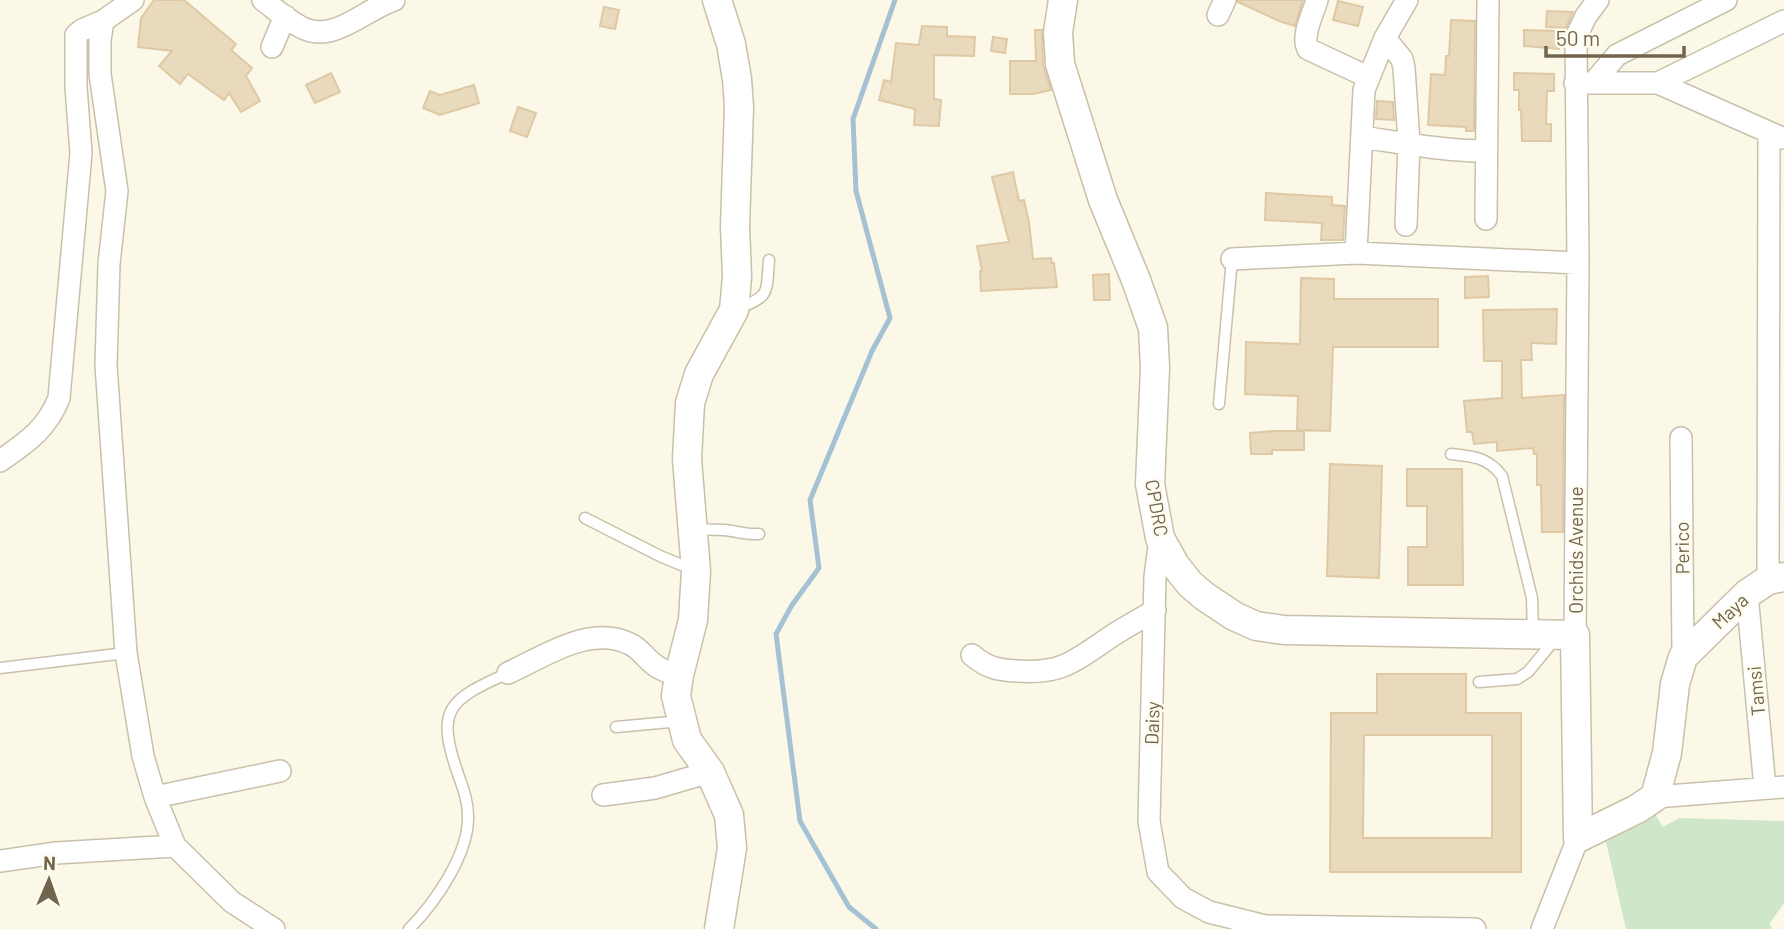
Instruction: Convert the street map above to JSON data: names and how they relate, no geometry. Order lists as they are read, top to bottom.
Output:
{
  "streets": {
    "street": [
      "CPDRC",
      "Perico",
      "Orchids Avenue",
      "Maya",
      "Tamsi",
      "Daisy"
    ]
  },
  "crossings": [
    ["CPDRC", "Orchids Avenue"],
    ["CPDRC", "Daisy"],
    ["Perico", "Maya"],
    ["Maya", "Tamsi"]
  ],
  "scale_bar": "50 m",
  "north": "top"
}
